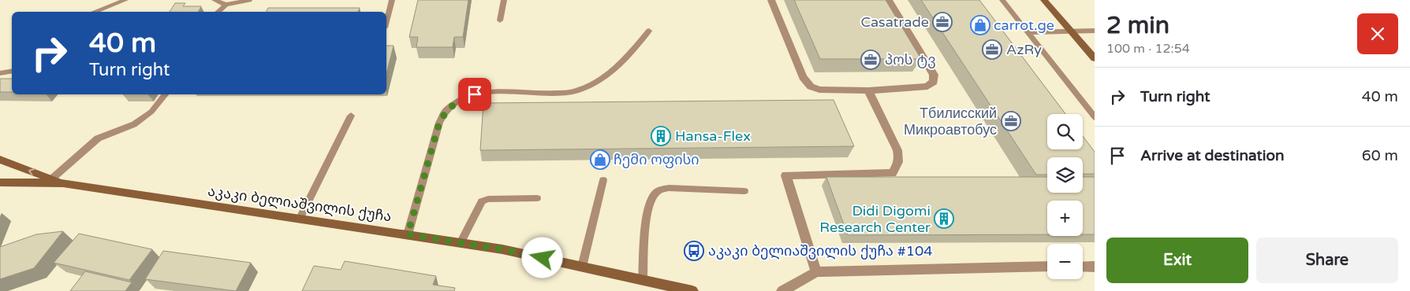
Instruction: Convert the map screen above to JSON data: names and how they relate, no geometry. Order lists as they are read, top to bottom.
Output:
{
  "streets": {
    "main road": ["აკაკი ბელიაშვილის ქუჩა"]
  },
  "places": {
    "office": [
      "Casatrade",
      "AzRy",
      "პოს ტვ",
      "Тбилисский Микроавтобус"
    ],
    "shop": ["carrot.ge", "ჩემი ოფისი"],
    "building": ["Hansa-Flex", "Didi Digomi Research Center"],
    "bus stop": ["აკაკი ბელიაშვილის ქუჩა #104"]
  },
  "page": {
    "heading": ["2 min", "100 m · 12:54"],
    "turn": ["40 m", "Turn right"],
    "list": [
      {
        "name": "Turn right",
        "value": "40 m"
      },
      {
        "name": "Arrive at destination",
        "value": "60 m"
      }
    ],
    "map_buttons": ["+", "−"],
    "buttons": ["Exit", "Share"]
  }
}
